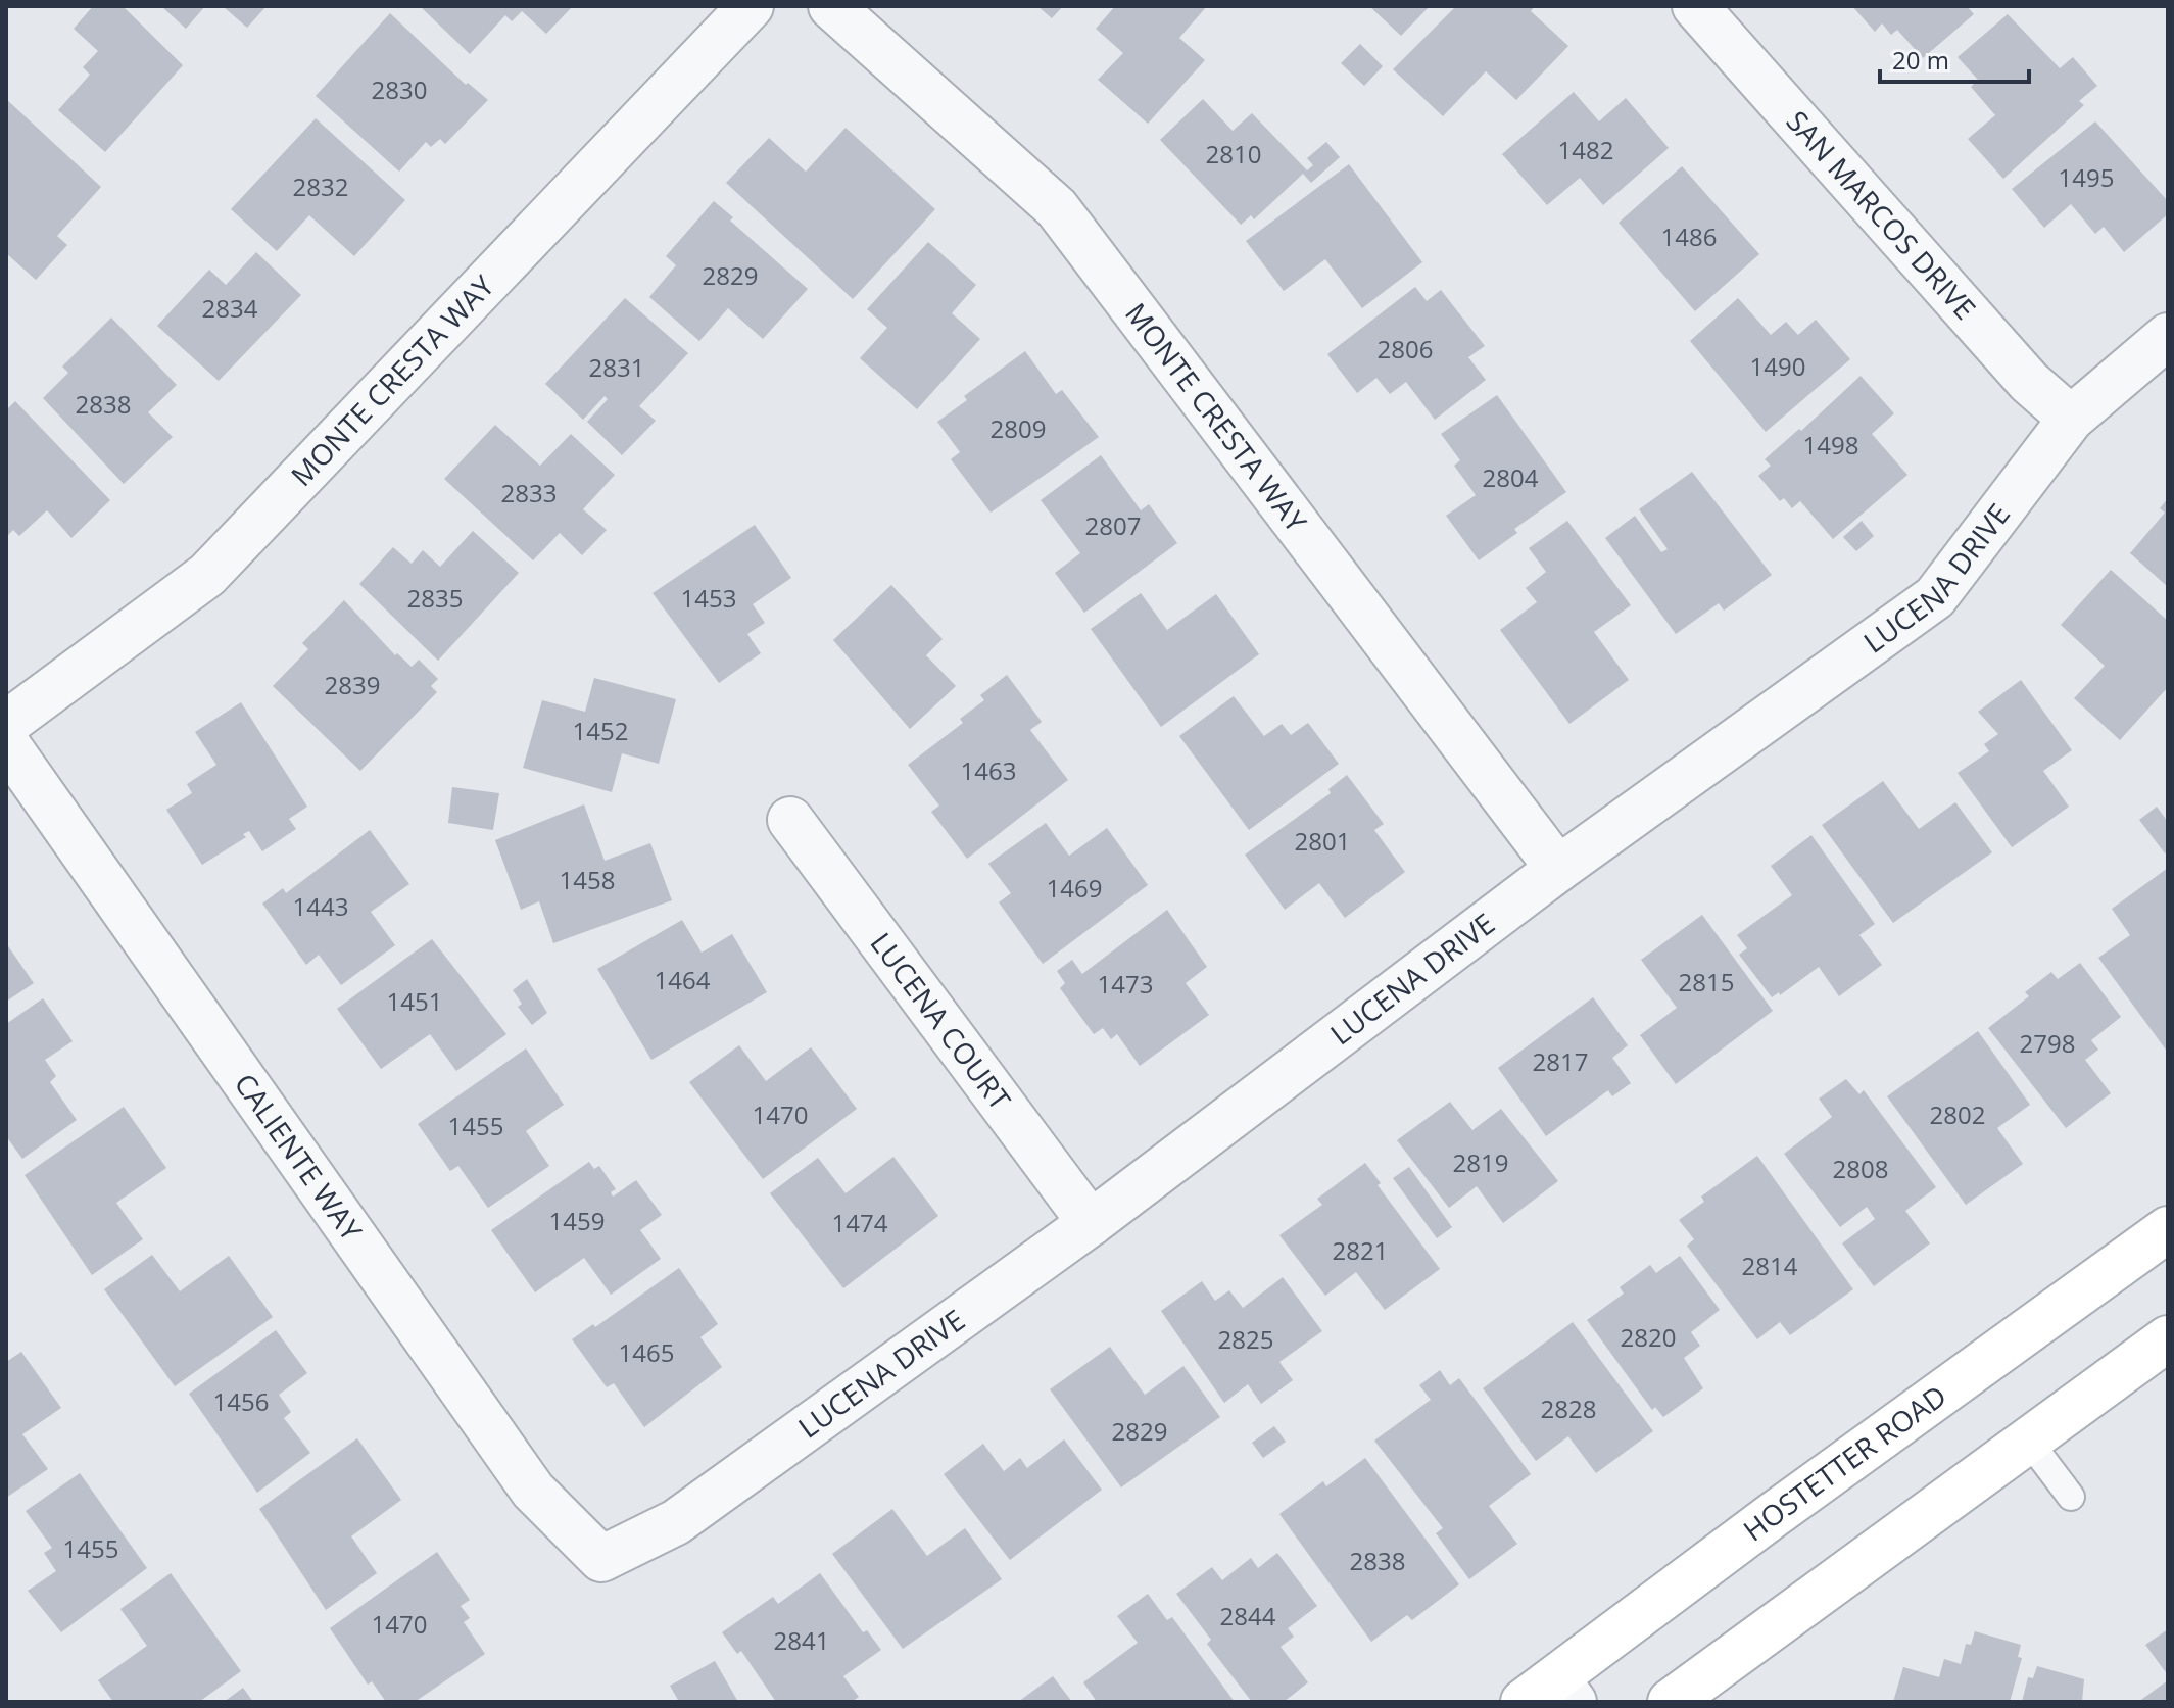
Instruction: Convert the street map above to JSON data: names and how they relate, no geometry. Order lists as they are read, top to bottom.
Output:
{
  "streets": {
    "main road": ["HOSTETTER ROAD"],
    "street": [
      "SAN MARCOS DRIVE",
      "MONTE CRESTA WAY",
      "LUCENA DRIVE",
      "LUCENA COURT",
      "CALIENTE WAY"
    ]
  },
  "crossings": [
    ["SAN MARCOS DRIVE", "LUCENA DRIVE"],
    ["MONTE CRESTA WAY", "LUCENA DRIVE"],
    ["LUCENA DRIVE", "LUCENA COURT"],
    ["LUCENA DRIVE", "CALIENTE WAY"]
  ],
  "house_numbers": [
    "2830",
    "1482",
    "2810",
    "1495",
    "2832",
    "1486",
    "2829",
    "2834",
    "2806",
    "1490",
    "2831",
    "2838",
    "2809",
    "1498",
    "2804",
    "2833",
    "2807",
    "2835",
    "1453",
    "2839",
    "1452",
    "1463",
    "2801",
    "1458",
    "1469",
    "1443",
    "1464",
    "2815",
    "1473",
    "1451",
    "2798",
    "2817",
    "1470",
    "2802",
    "1455",
    "2819",
    "2808",
    "1459",
    "1474",
    "2821",
    "2814",
    "2820",
    "2825",
    "1465",
    "1456",
    "2828",
    "2829",
    "1455",
    "2838",
    "2844",
    "1470",
    "2841"
  ],
  "scale_bar": "20 m"
}
